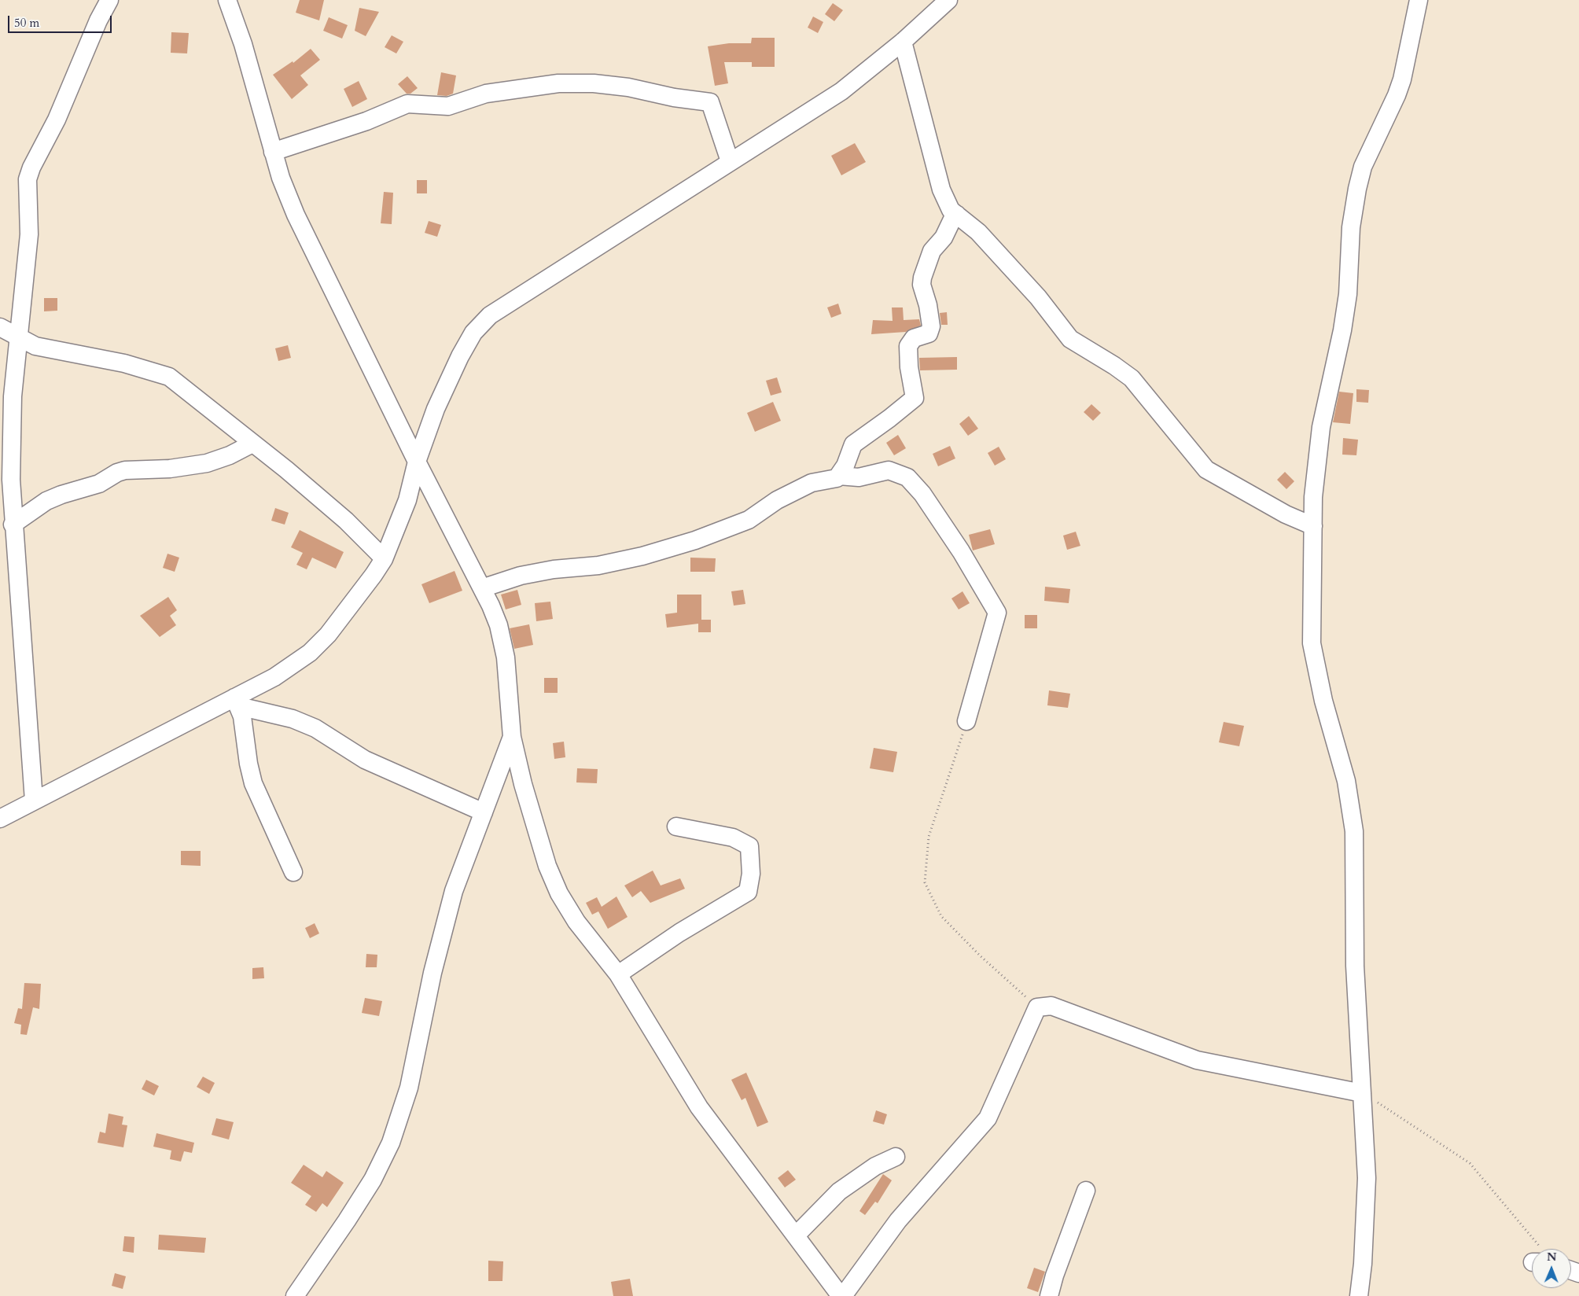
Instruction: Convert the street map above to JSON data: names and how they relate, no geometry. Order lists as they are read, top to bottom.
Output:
{
  "scale_bar": "50 m",
  "north": "top"
}
